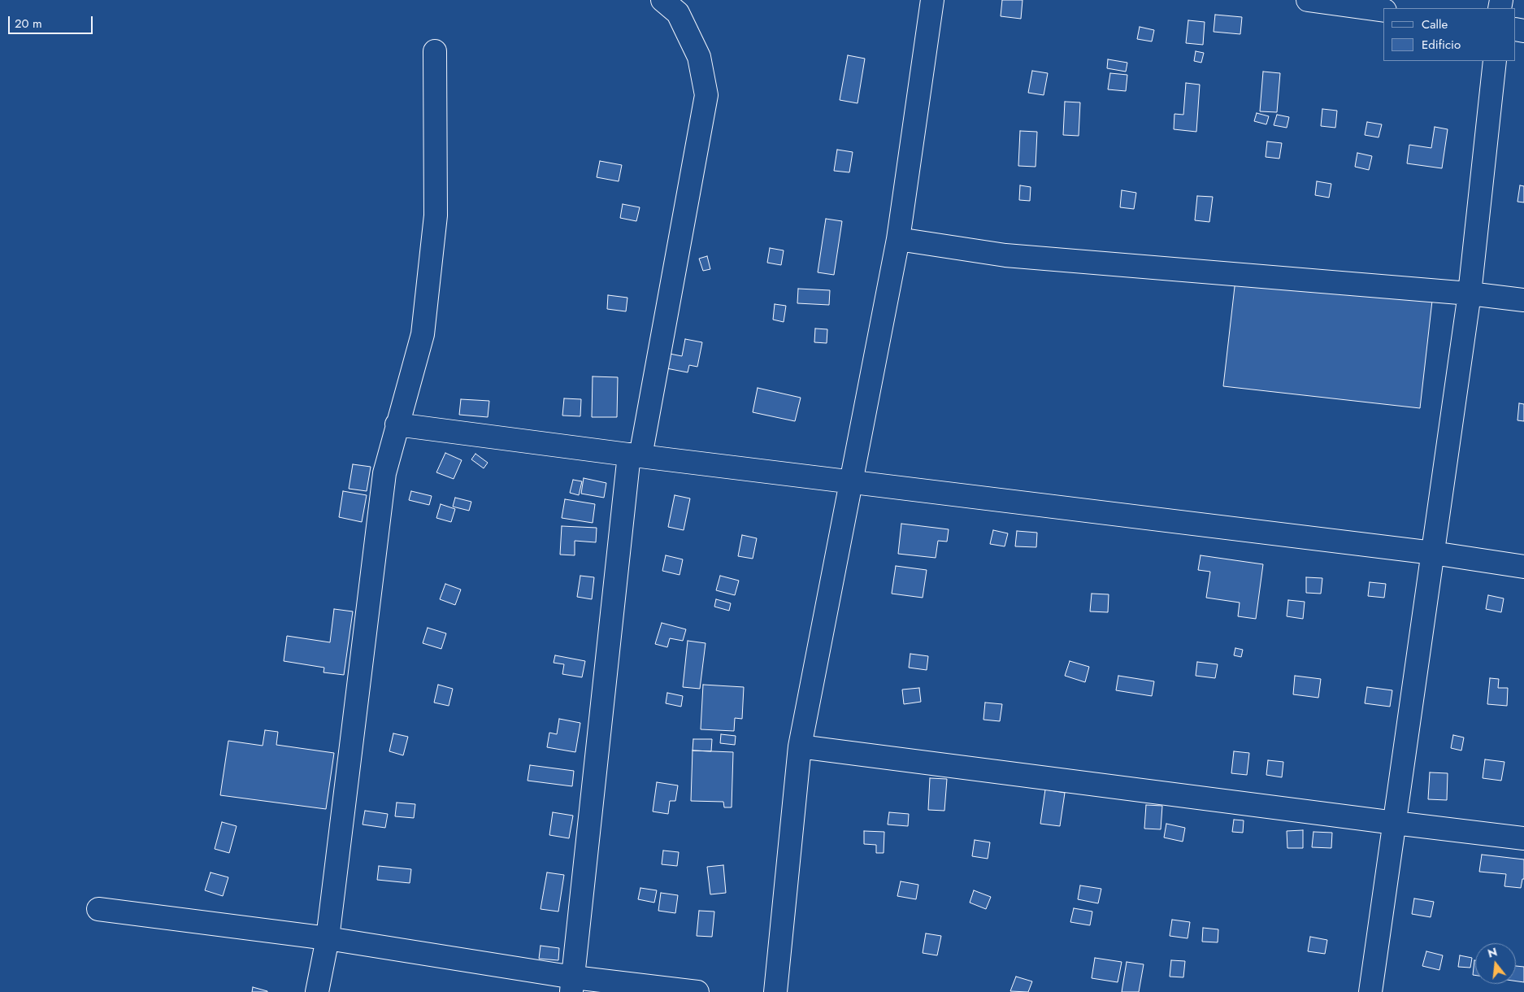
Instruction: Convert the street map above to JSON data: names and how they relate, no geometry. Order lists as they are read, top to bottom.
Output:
{
  "legend": ["Calle", "Edificio"],
  "scale_bar": "20 m",
  "north": "top"
}
